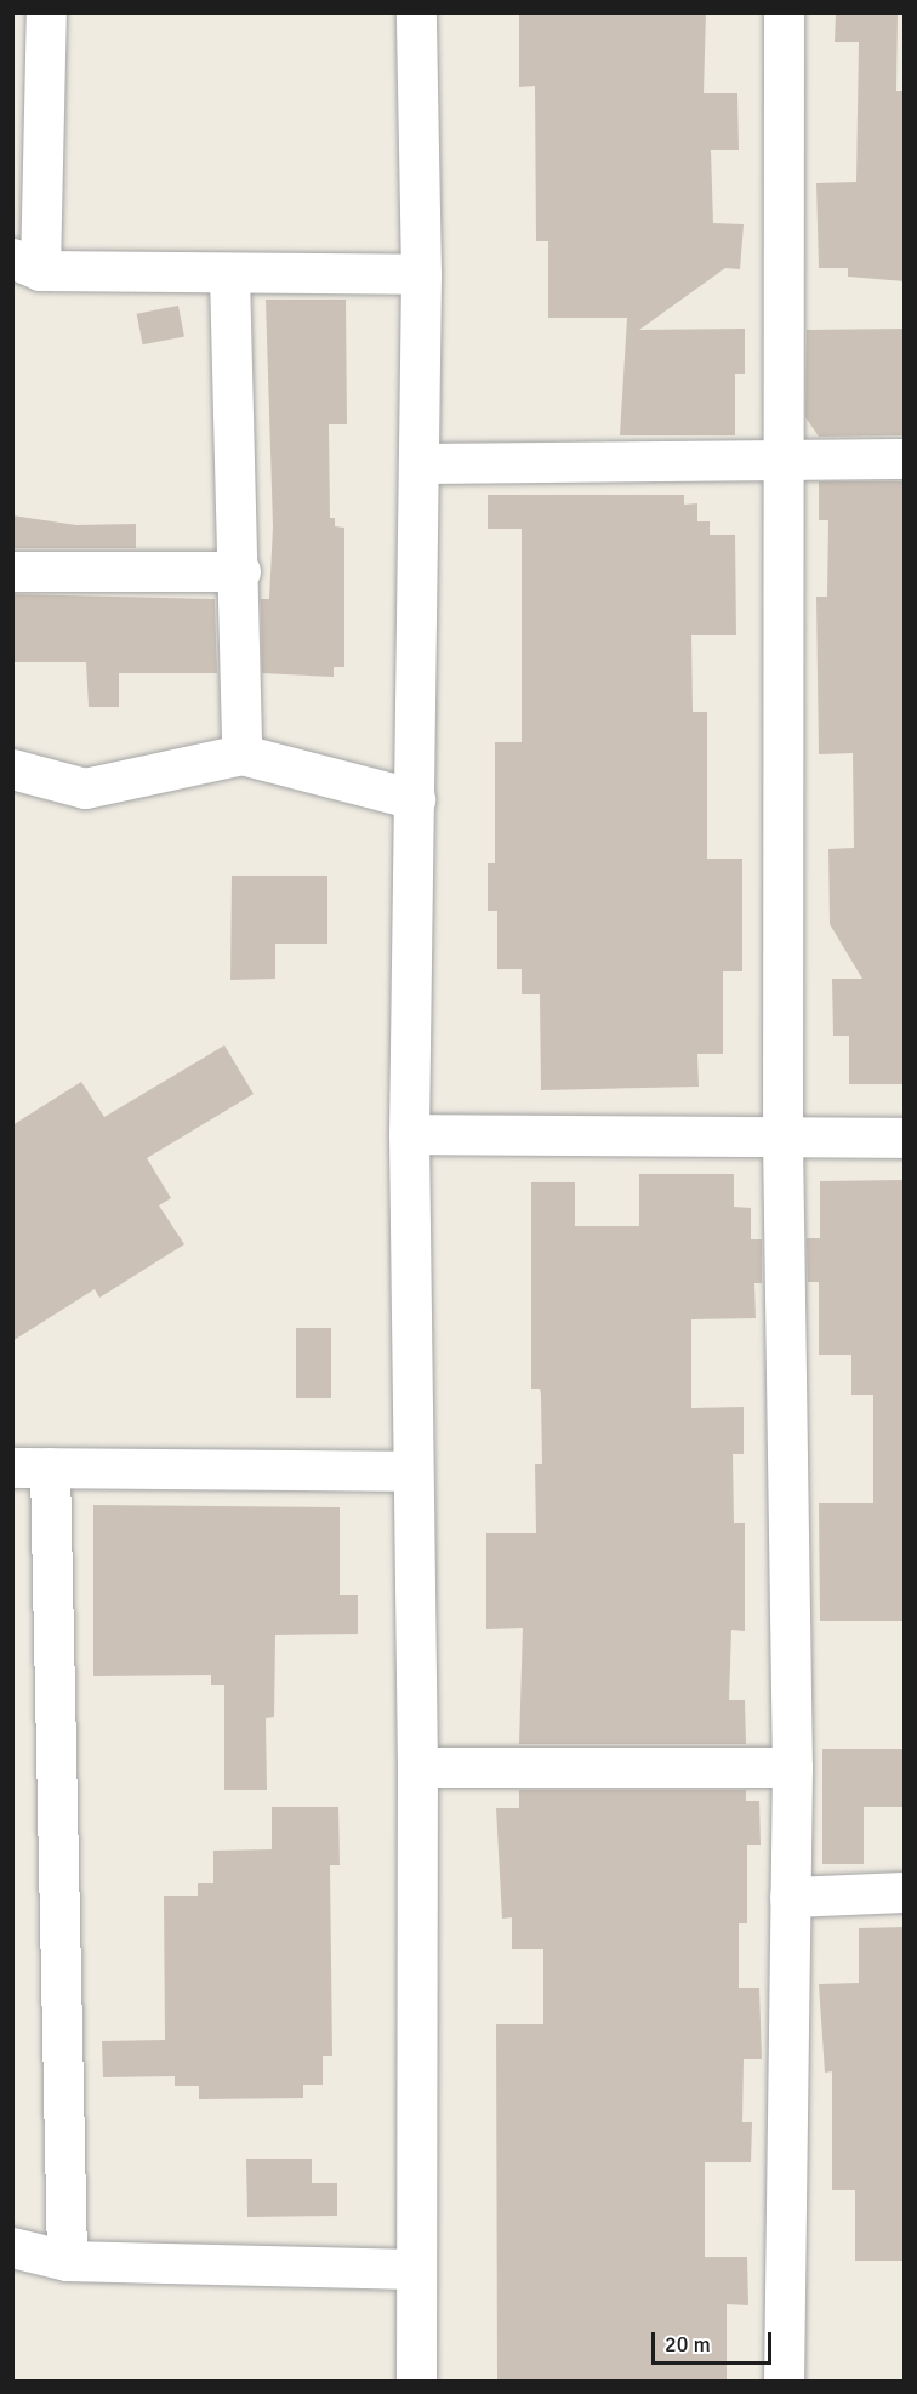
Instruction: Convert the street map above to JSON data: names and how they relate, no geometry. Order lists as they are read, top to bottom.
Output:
{
  "scale_bar": "20 m"
}
